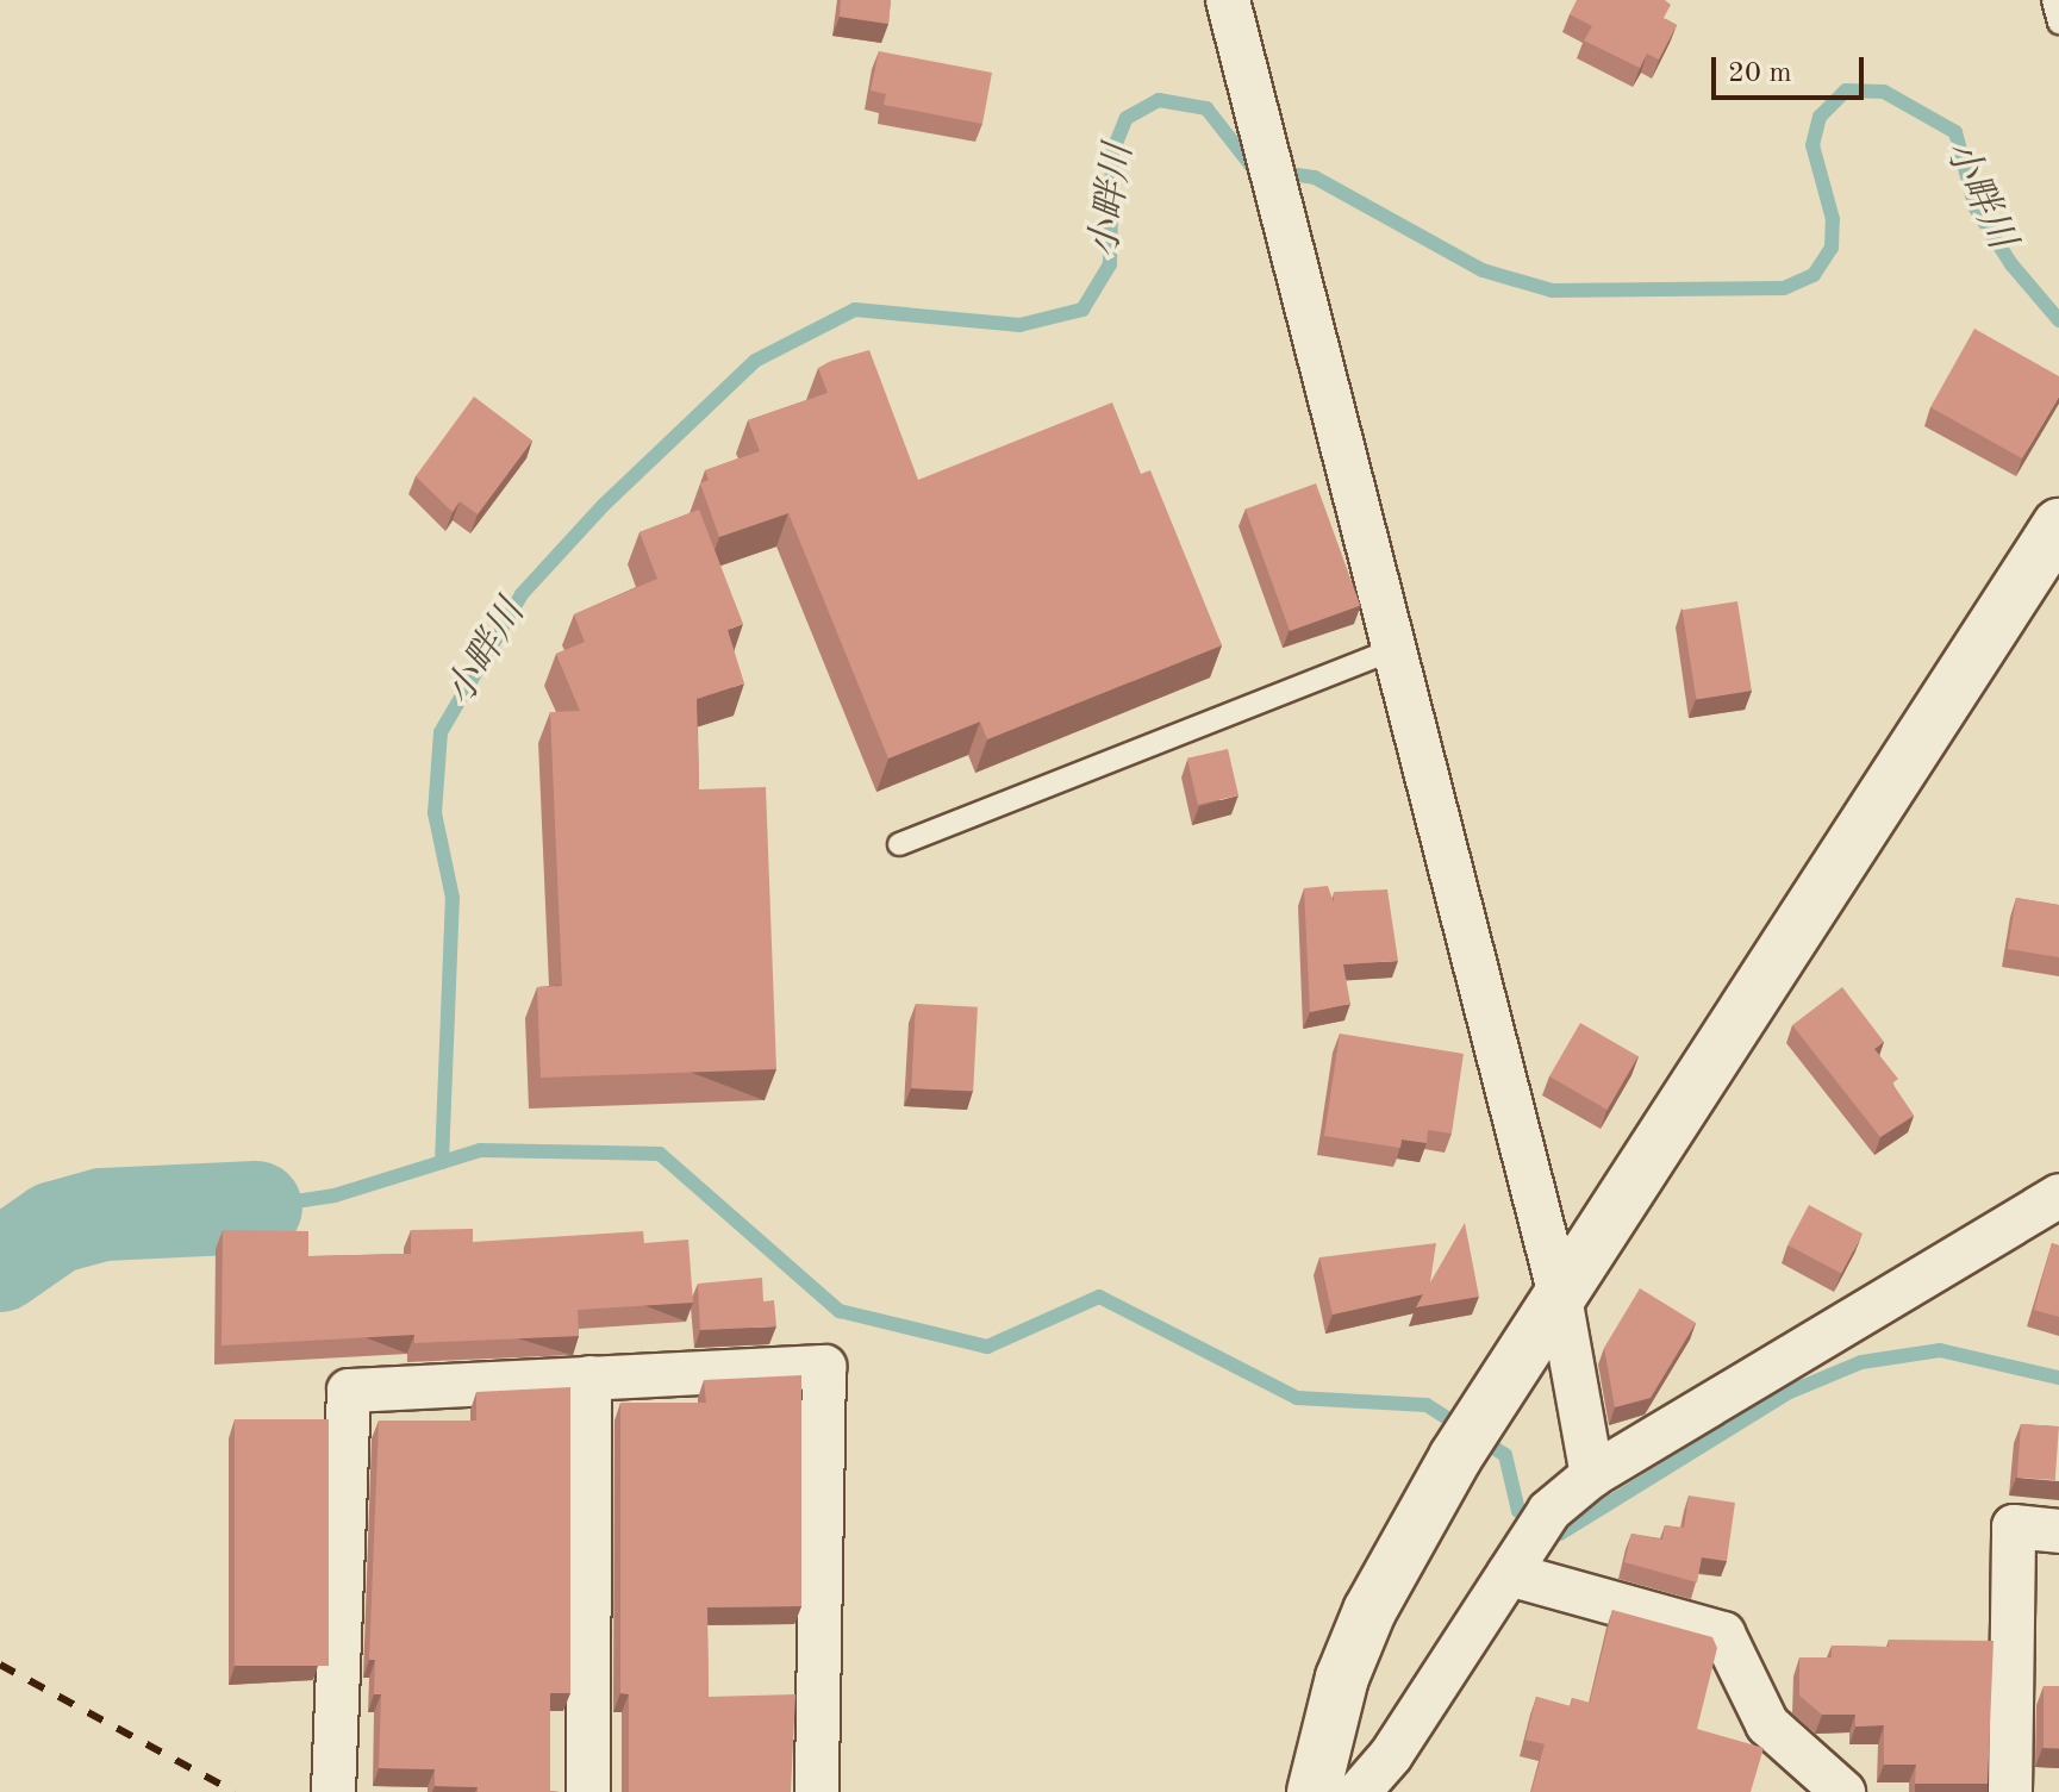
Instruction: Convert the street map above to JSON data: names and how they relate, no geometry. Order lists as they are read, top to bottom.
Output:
{
  "water": ["小畔川"],
  "scale_bar": "20 m"
}
